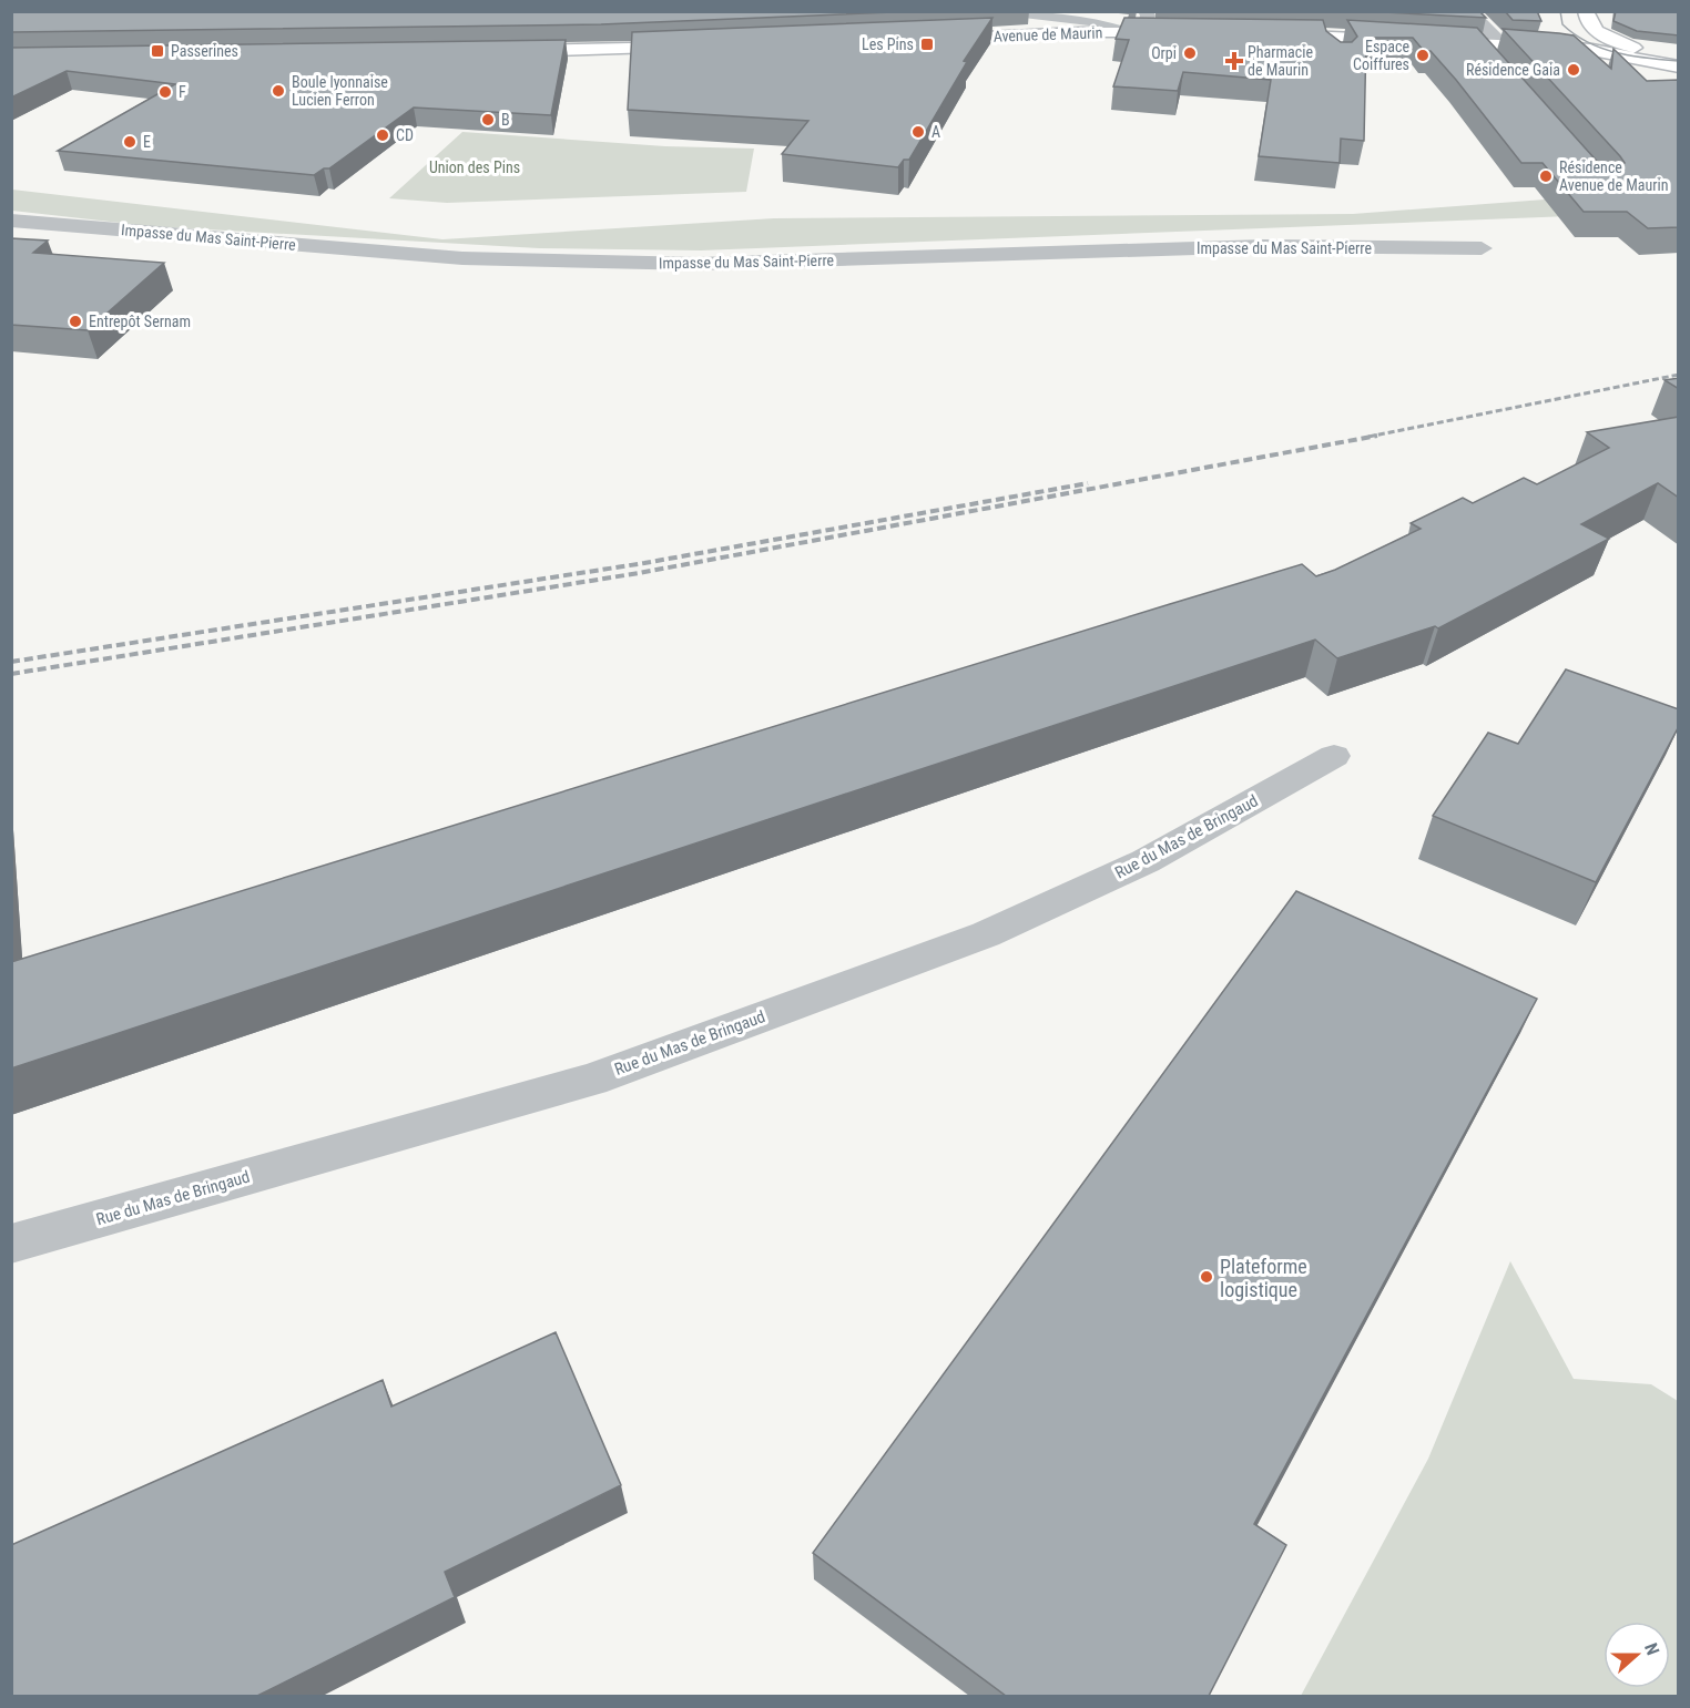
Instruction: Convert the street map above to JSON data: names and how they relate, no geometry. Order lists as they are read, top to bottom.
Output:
{
  "streets": {
    "street": ["Avenue de Maurin", "Impasse du Mas Saint-Pierre", "Rue du Mas de Bringaud"]
  },
  "parks": ["Union des Pins"],
  "places": {
    "transit": ["Les Pins", "Passerines"],
    "other": [
      "Orpi",
      "Espace Coiffures",
      "Résidence Gaia",
      "Boule lyonnaise Lucien Ferron",
      "F",
      "B",
      "A",
      "CD",
      "E",
      "Résidence Avenue de Maurin",
      "Entrepôt Sernam",
      "Plateforme logistique"
    ],
    "health": ["Pharmacie de Maurin"]
  },
  "north": "right"
}
